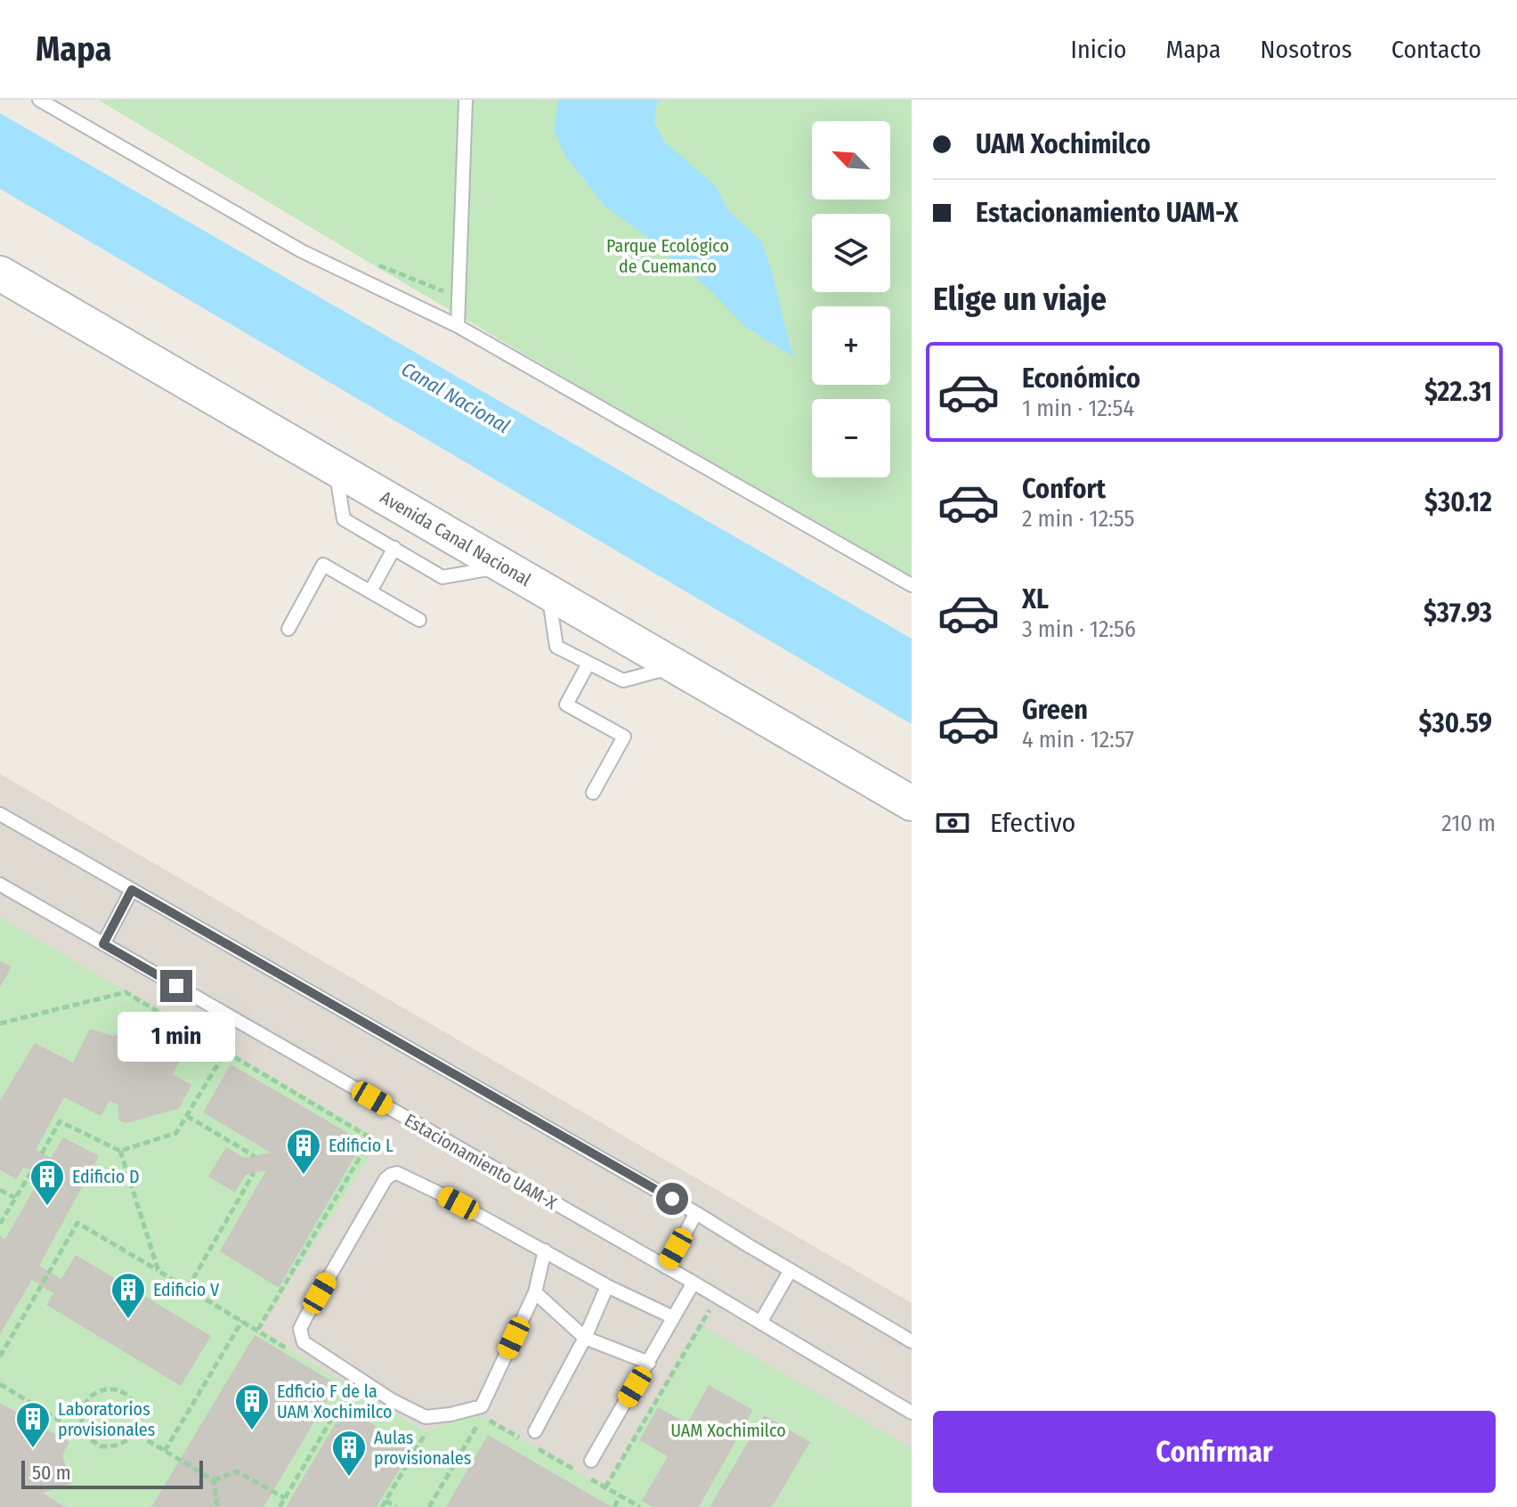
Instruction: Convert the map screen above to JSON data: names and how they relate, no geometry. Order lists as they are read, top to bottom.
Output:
{
  "streets": {
    "main road": ["Avenida Canal Nacional"],
    "lane": ["Estacionamiento UAM-X"]
  },
  "water": ["Canal Nacional"],
  "parks": ["Parque Ecológico de Cuemanco", "UAM Xochimilco"],
  "places": {
    "building": [
      "Edificio L",
      "Edificio D",
      "Edificio V",
      "Edficio F de la UAM Xochimilco",
      "Laboratorios provisionales",
      "Aulas provisionales"
    ]
  },
  "scale_bar": "50 m",
  "north": "top left",
  "page": {
    "header": "Mapa",
    "nav": [
      "Inicio",
      "Mapa",
      "Nosotros",
      "Contacto"
    ],
    "banner": ["UAM Xochimilco", "Estacionamiento UAM-X"],
    "map_buttons": ["+", "−"],
    "heading": "Elige un viaje",
    "list": [
      {
        "name": "Económico",
        "note": "1 min · 12:54",
        "value": "$22.31"
      },
      {
        "name": "Confort",
        "note": "2 min · 12:55",
        "value": "$30.12"
      },
      {
        "name": "XL",
        "note": "3 min · 12:56",
        "value": "$37.93"
      },
      {
        "name": "Green",
        "note": "4 min · 12:57",
        "value": "$30.59"
      }
    ],
    "pay": ["Efectivo", "210 m"],
    "bubble": "1 min",
    "buttons": "Confirmar",
    "scale": "50 m"
  }
}
